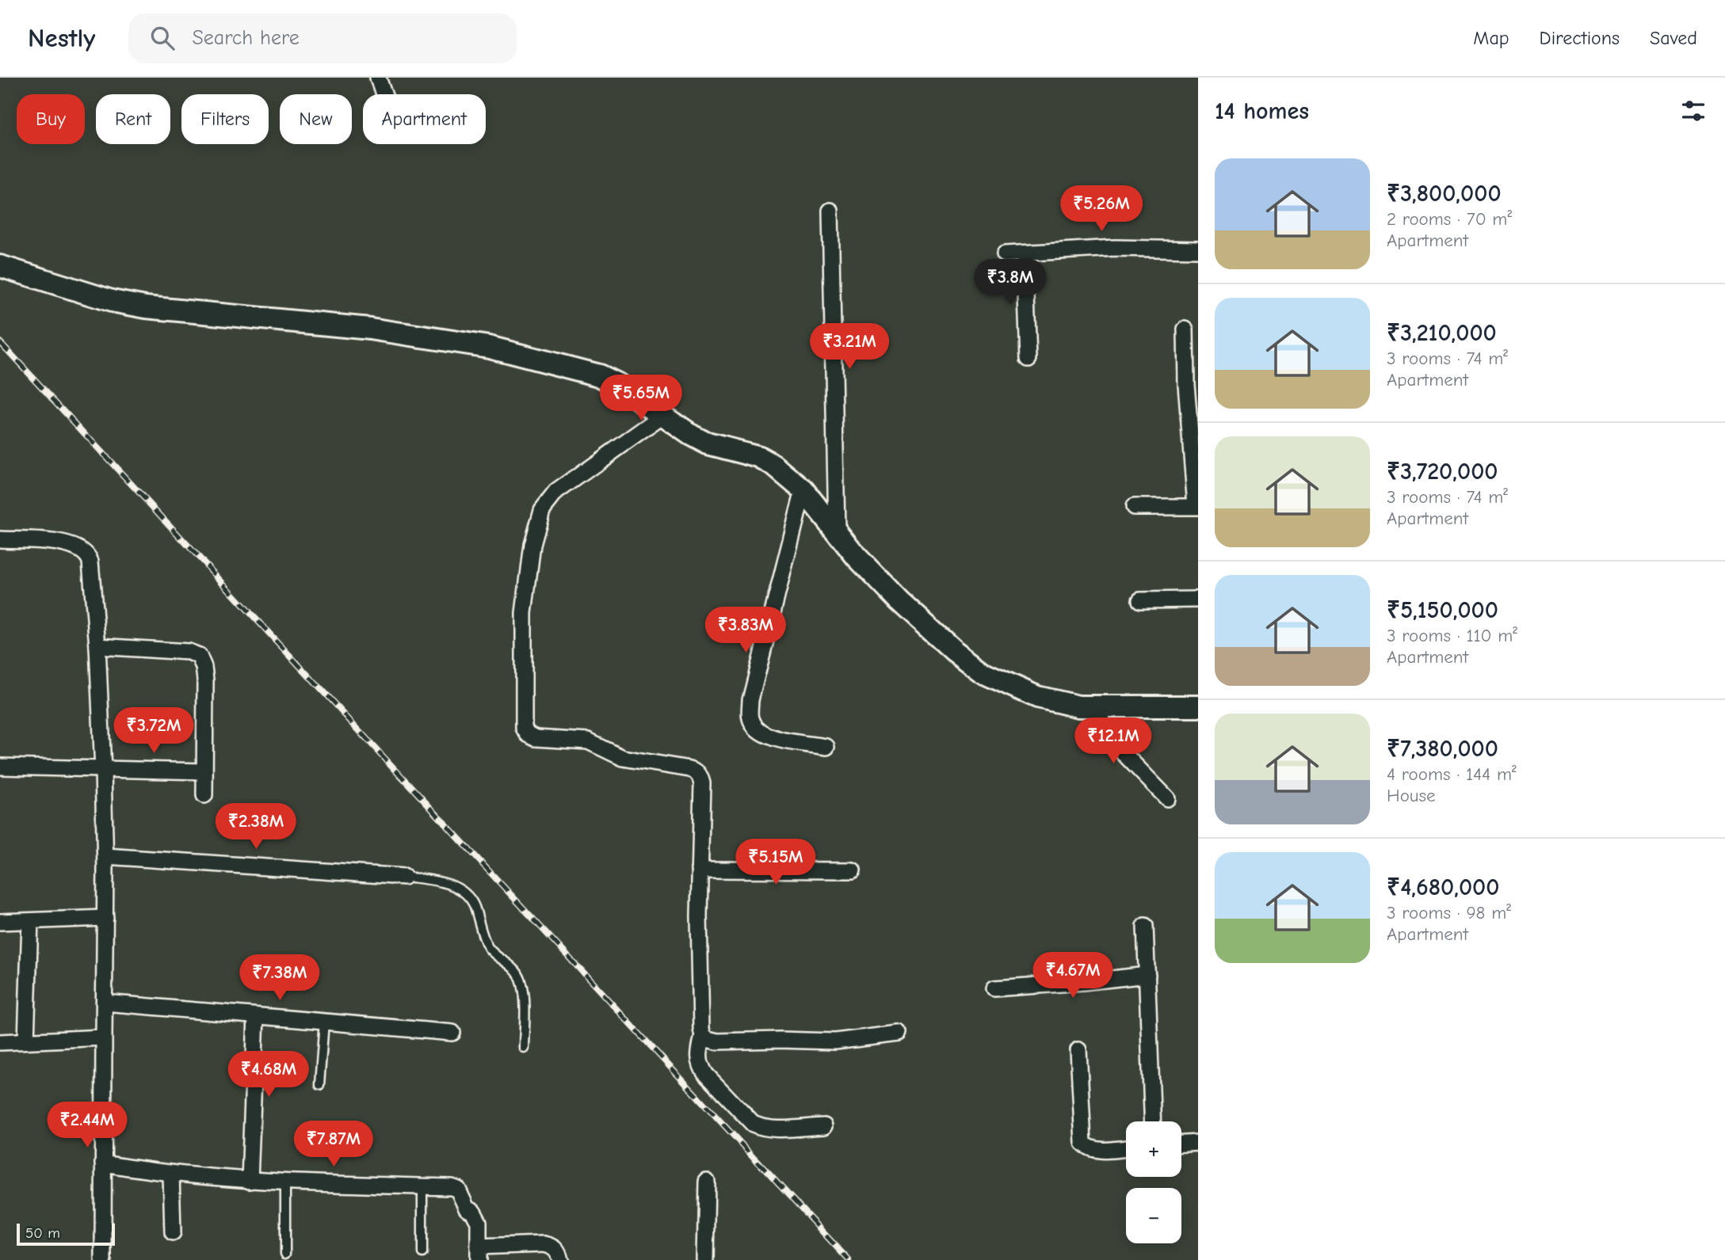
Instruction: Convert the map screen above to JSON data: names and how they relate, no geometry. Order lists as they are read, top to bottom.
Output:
{
  "scale_bar": "50 m",
  "page": {
    "header": "Nestly",
    "search": "Search here",
    "nav": ["Map", "Directions", "Saved"],
    "heading": "14 homes",
    "chip": [
      "Buy",
      "Rent",
      "Filters",
      "New",
      "Apartment"
    ],
    "list": [
      {
        "name": "₹3,800,000",
        "note": "2 rooms · 70 m² · Apartment"
      },
      {
        "name": "₹3,210,000",
        "note": "3 rooms · 74 m² · Apartment"
      },
      {
        "name": "₹3,720,000",
        "note": "3 rooms · 74 m² · Apartment"
      },
      {
        "name": "₹5,150,000",
        "note": "3 rooms · 110 m² · Apartment"
      },
      {
        "name": "₹7,380,000",
        "note": "4 rooms · 144 m² · House"
      },
      {
        "name": "₹4,680,000",
        "note": "3 rooms · 98 m² · Apartment"
      }
    ],
    "price": [
      "₹5.26M",
      "₹3.8M",
      "₹3.21M",
      "₹5.65M",
      "₹3.83M",
      "₹3.72M",
      "₹12.1M",
      "₹2.38M",
      "₹5.15M",
      "₹4.67M",
      "₹7.38M",
      "₹4.68M",
      "₹2.44M",
      "₹7.87M"
    ],
    "map_buttons": ["+", "−"],
    "scale": "50 m"
  }
}
